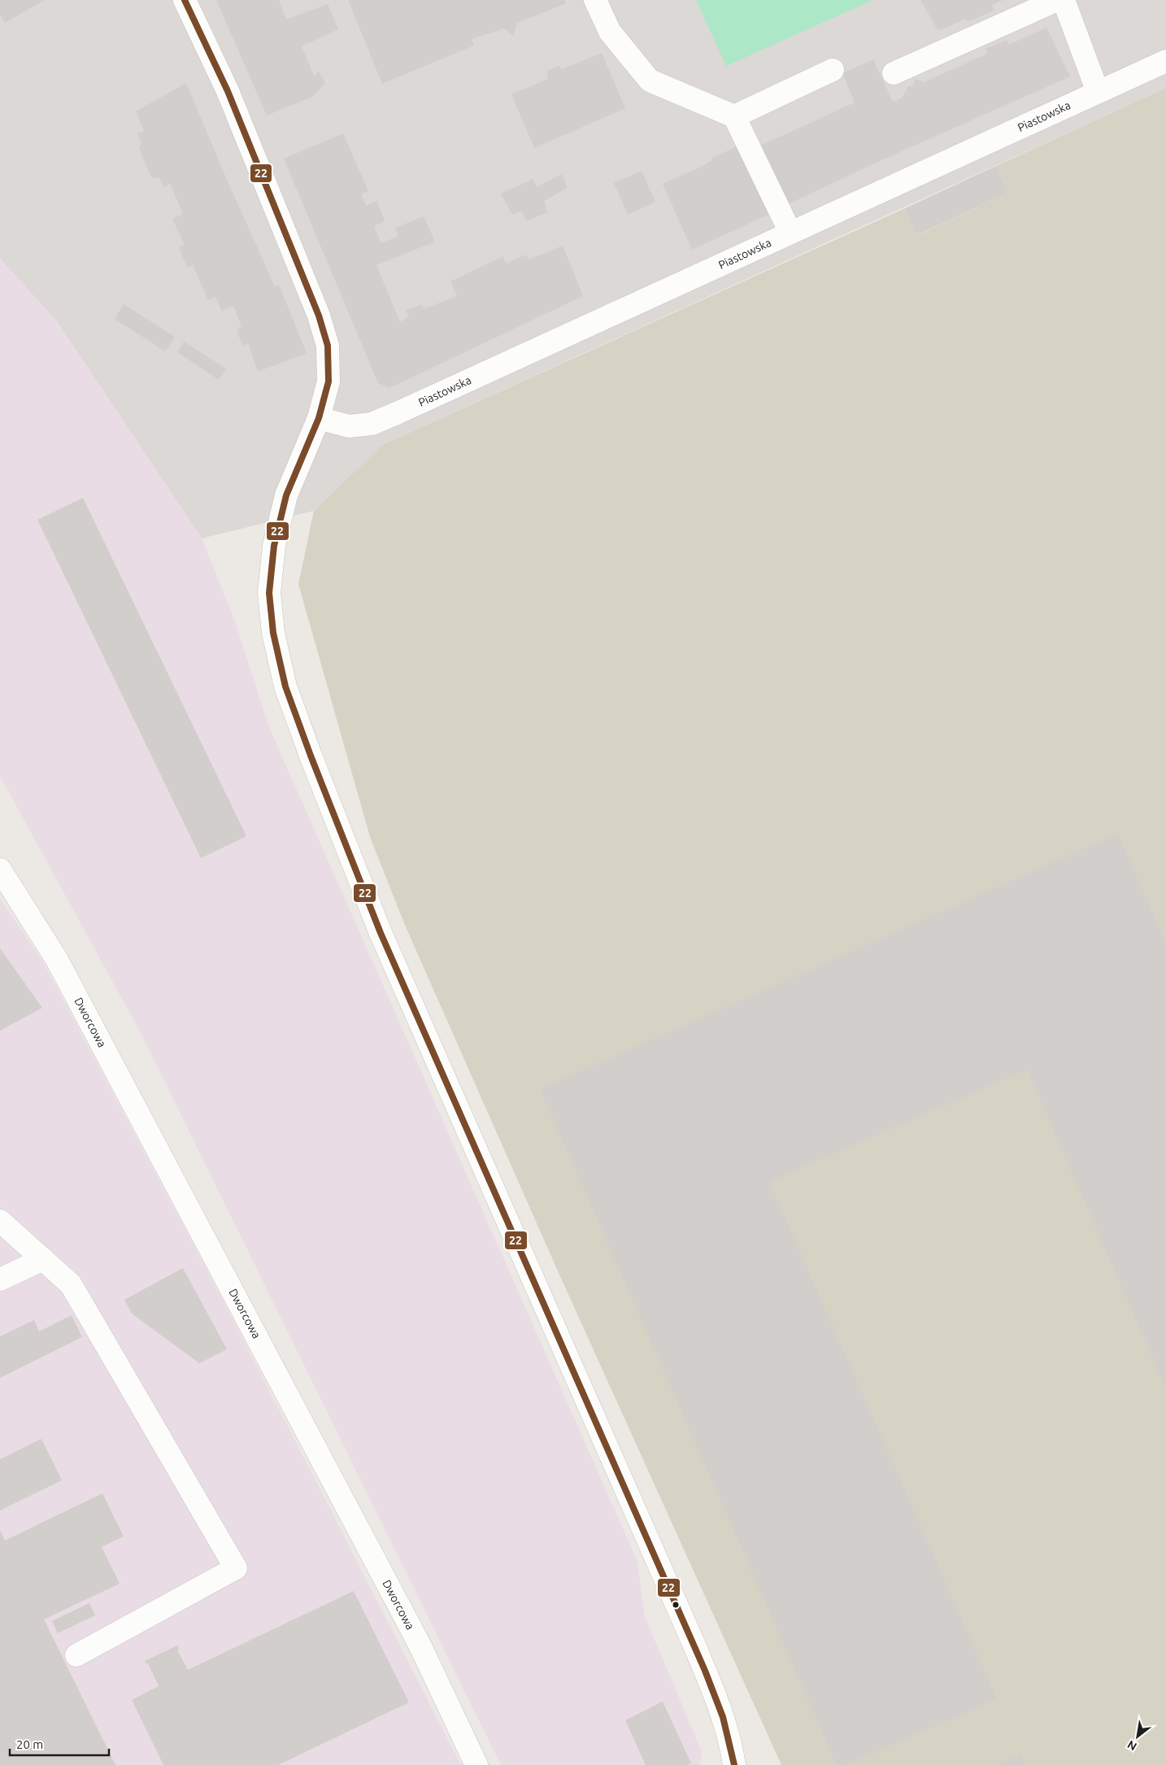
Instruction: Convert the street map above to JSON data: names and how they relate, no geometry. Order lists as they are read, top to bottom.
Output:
{
  "streets": {
    "street": ["Piastowska", "Dworcowa"]
  },
  "lines": ["transit line 22"],
  "scale_bar": "20 m",
  "north": "bottom left"
}
